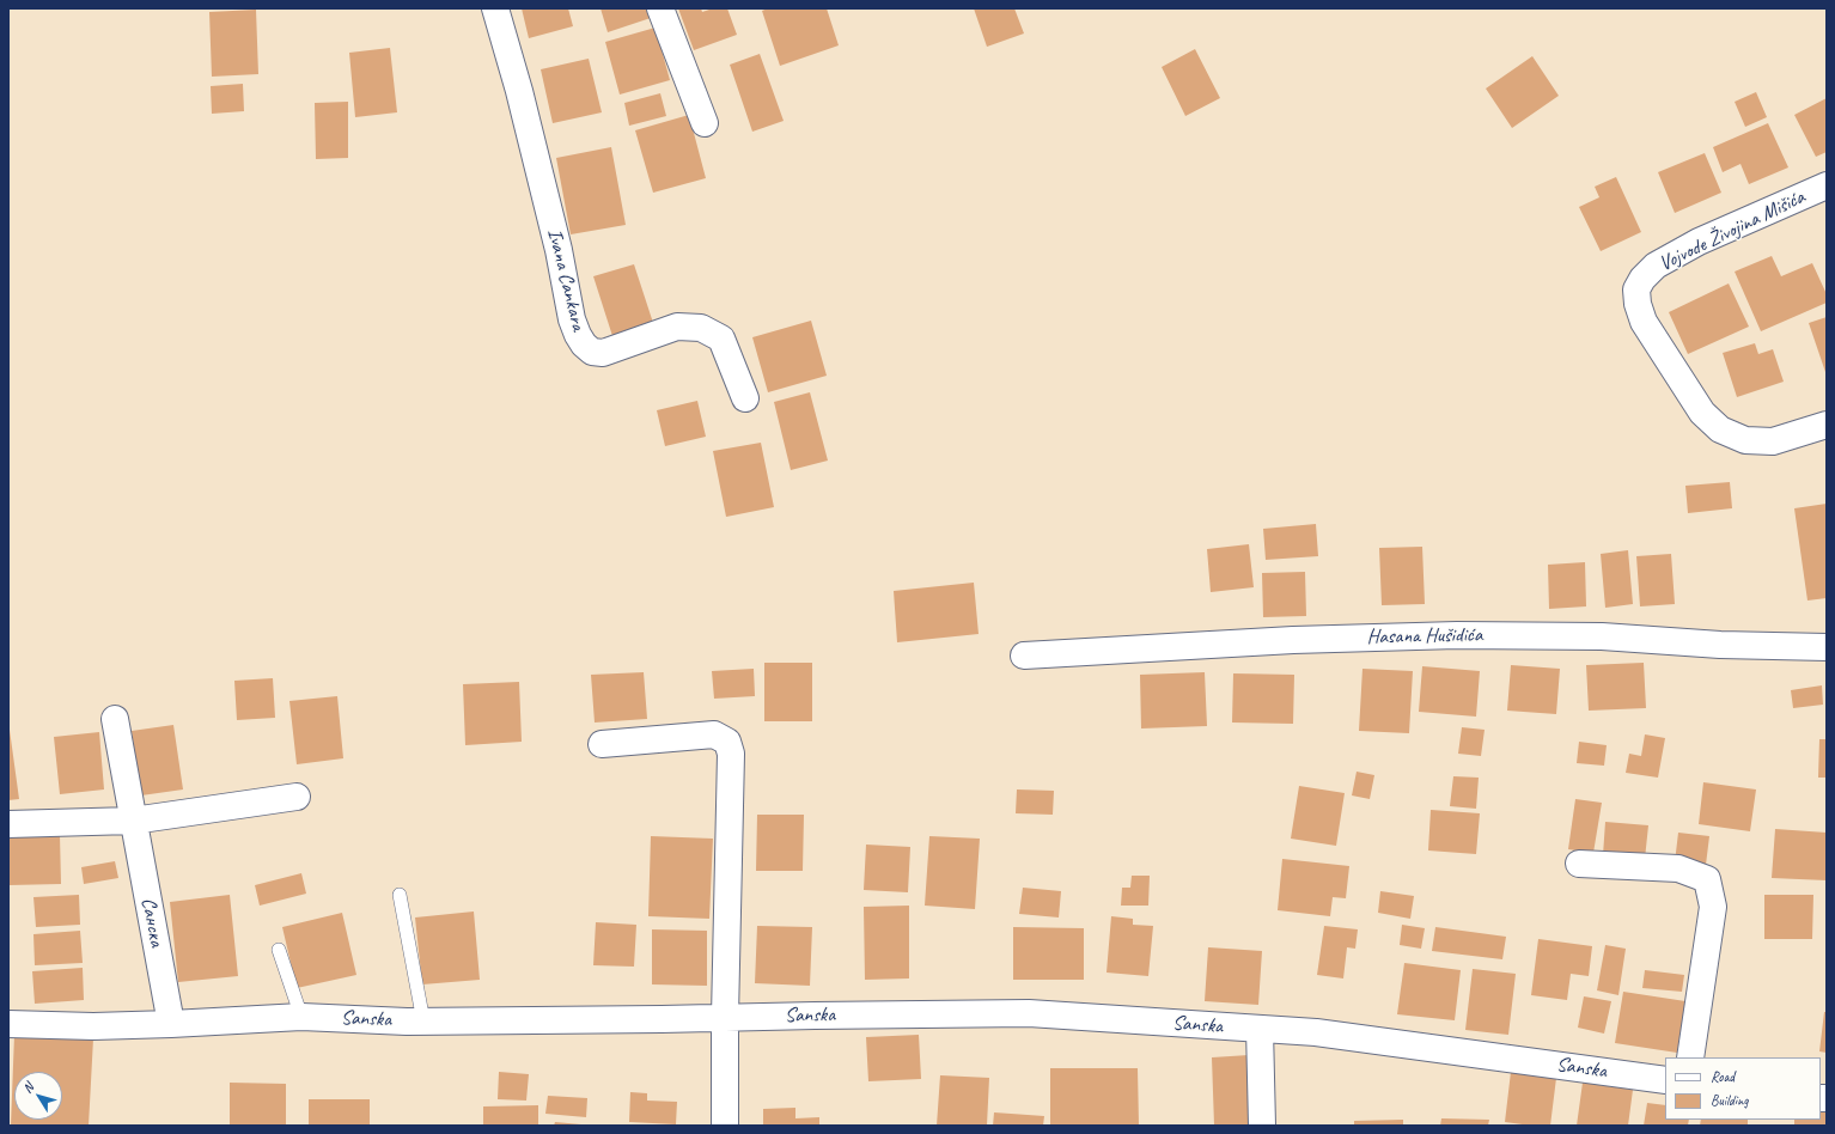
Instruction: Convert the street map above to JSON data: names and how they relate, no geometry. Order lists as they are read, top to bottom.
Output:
{
  "streets": {
    "street": [
      "Vojvode Živojina Mišića",
      "Ivana Cankara",
      "Hasana Hušidića",
      "Санска",
      "Sanska"
    ]
  },
  "crossings": [
    ["Санска", "Sanska"]
  ],
  "legend": ["Road", "Building"],
  "north": "top left"
}
